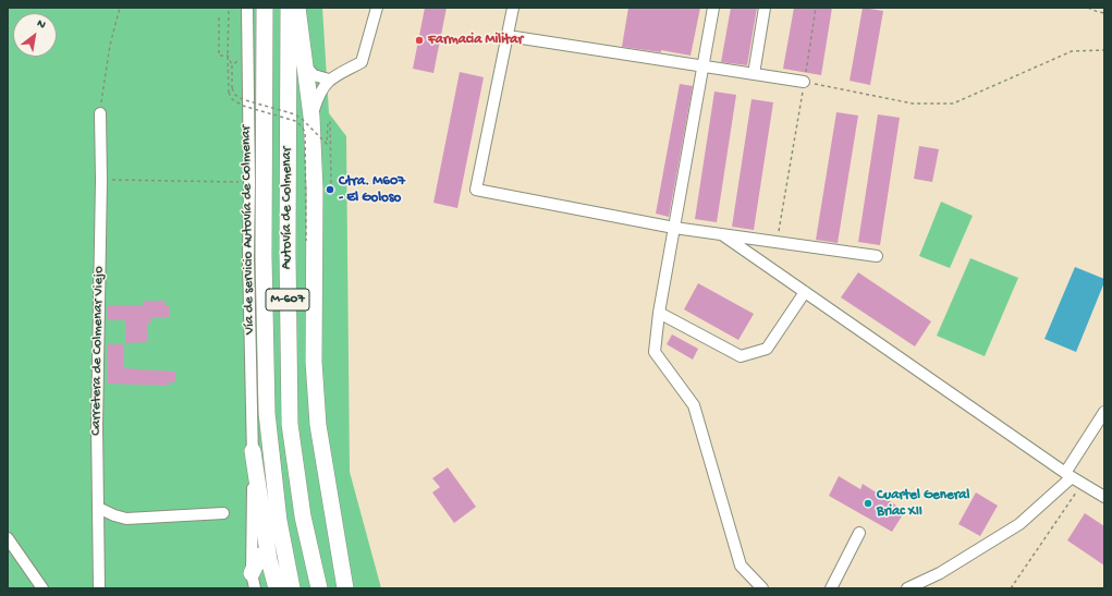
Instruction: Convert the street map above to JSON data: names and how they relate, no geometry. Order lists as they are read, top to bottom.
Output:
{
  "streets": {
    "highway": ["Autovía de Colmenar", "M-607"],
    "street": ["Vía de servicio Autovía de Colmenar", "Carretera de Colmenar Viejo"]
  },
  "places": ["Farmacia Militar", "Ctra. M607 - El Goloso", "Cuartel General Briac XII"],
  "north": "top right"
}
